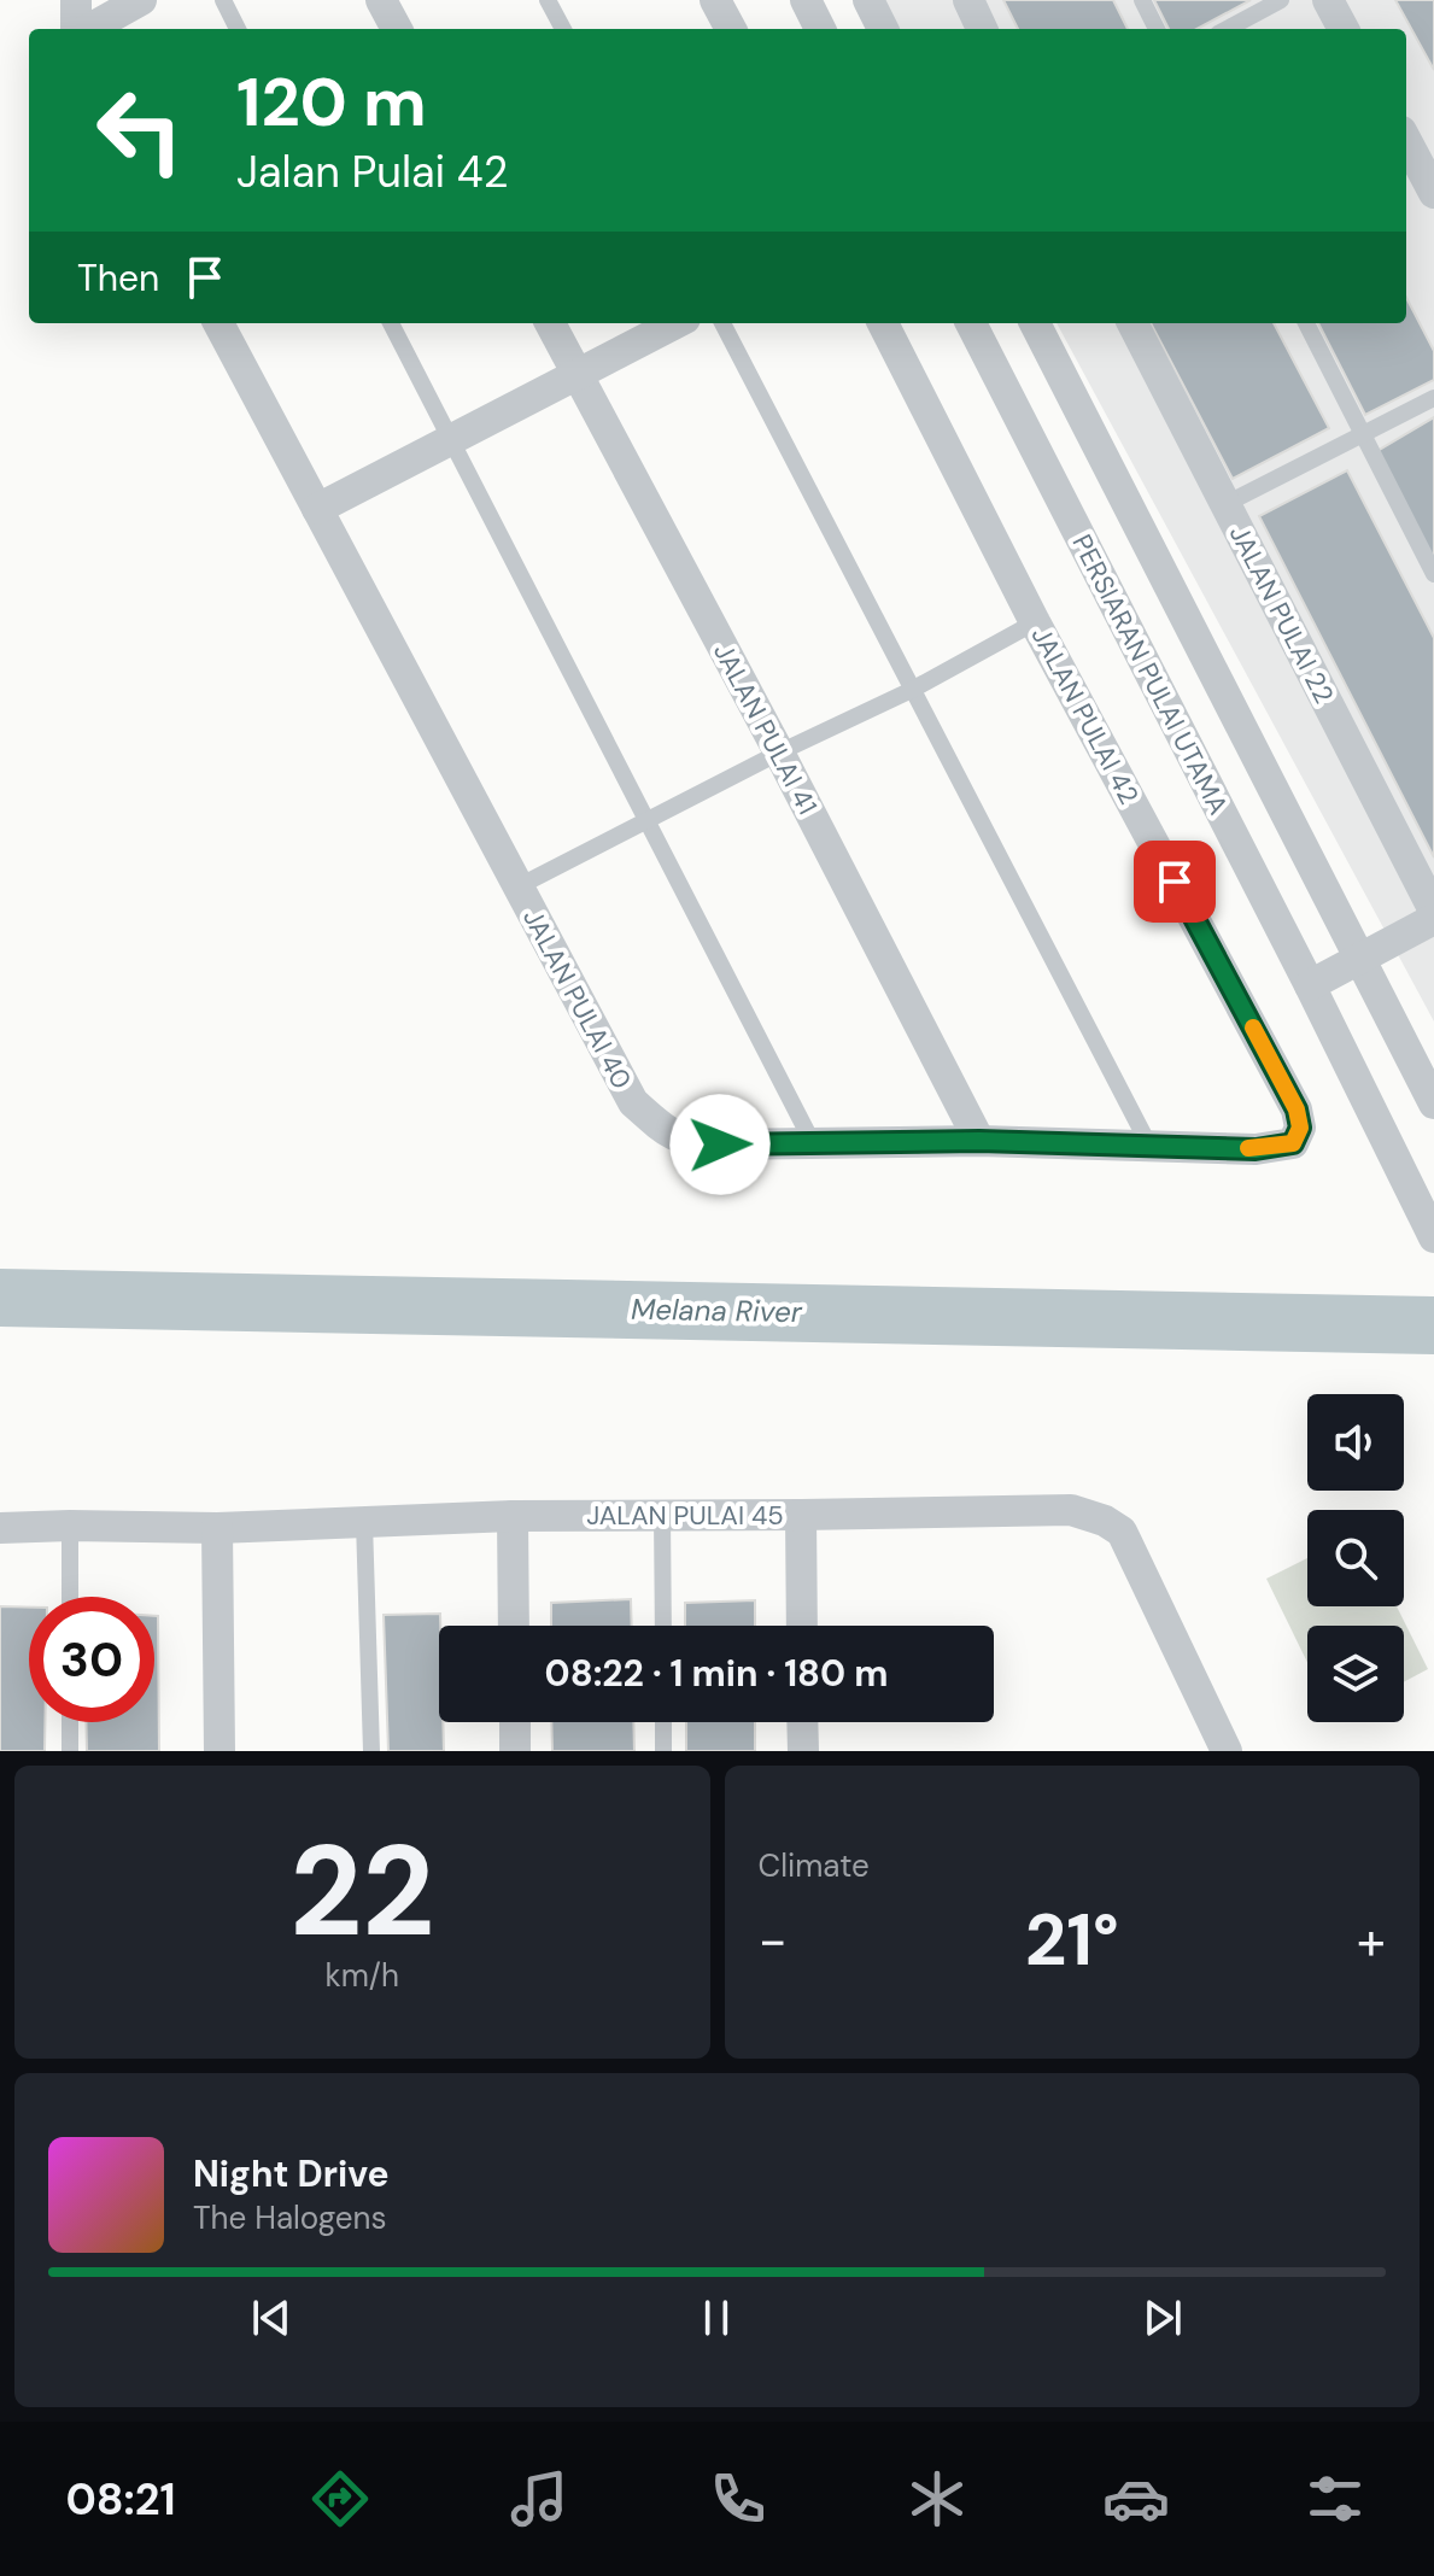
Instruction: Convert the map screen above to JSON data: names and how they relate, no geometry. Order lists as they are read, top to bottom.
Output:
{
  "streets": {
    "street": [
      "JALAN PULAI 22",
      "PERSIARAN PULAI UTAMA",
      "JALAN PULAI 42",
      "JALAN PULAI 41",
      "JALAN PULAI 40",
      "JALAN PULAI 45"
    ]
  },
  "crossings": [
    ["JALAN PULAI 42", "JALAN PULAI 40"],
    ["JALAN PULAI 41", "JALAN PULAI 40"]
  ],
  "water": ["Melana River"],
  "page": {
    "turn": ["120 m", "Jalan Pulai 42"],
    "then": "Then",
    "limit": "30",
    "trip": "08:22 · 1 min · 180 m",
    "tile": [
      ["22", "km/h"],
      "Climate"
    ],
    "heat": ["−", "21°", "+"],
    "song": ["Night Drive", "The Halogens"],
    "tabs": "08:21"
  }
}
